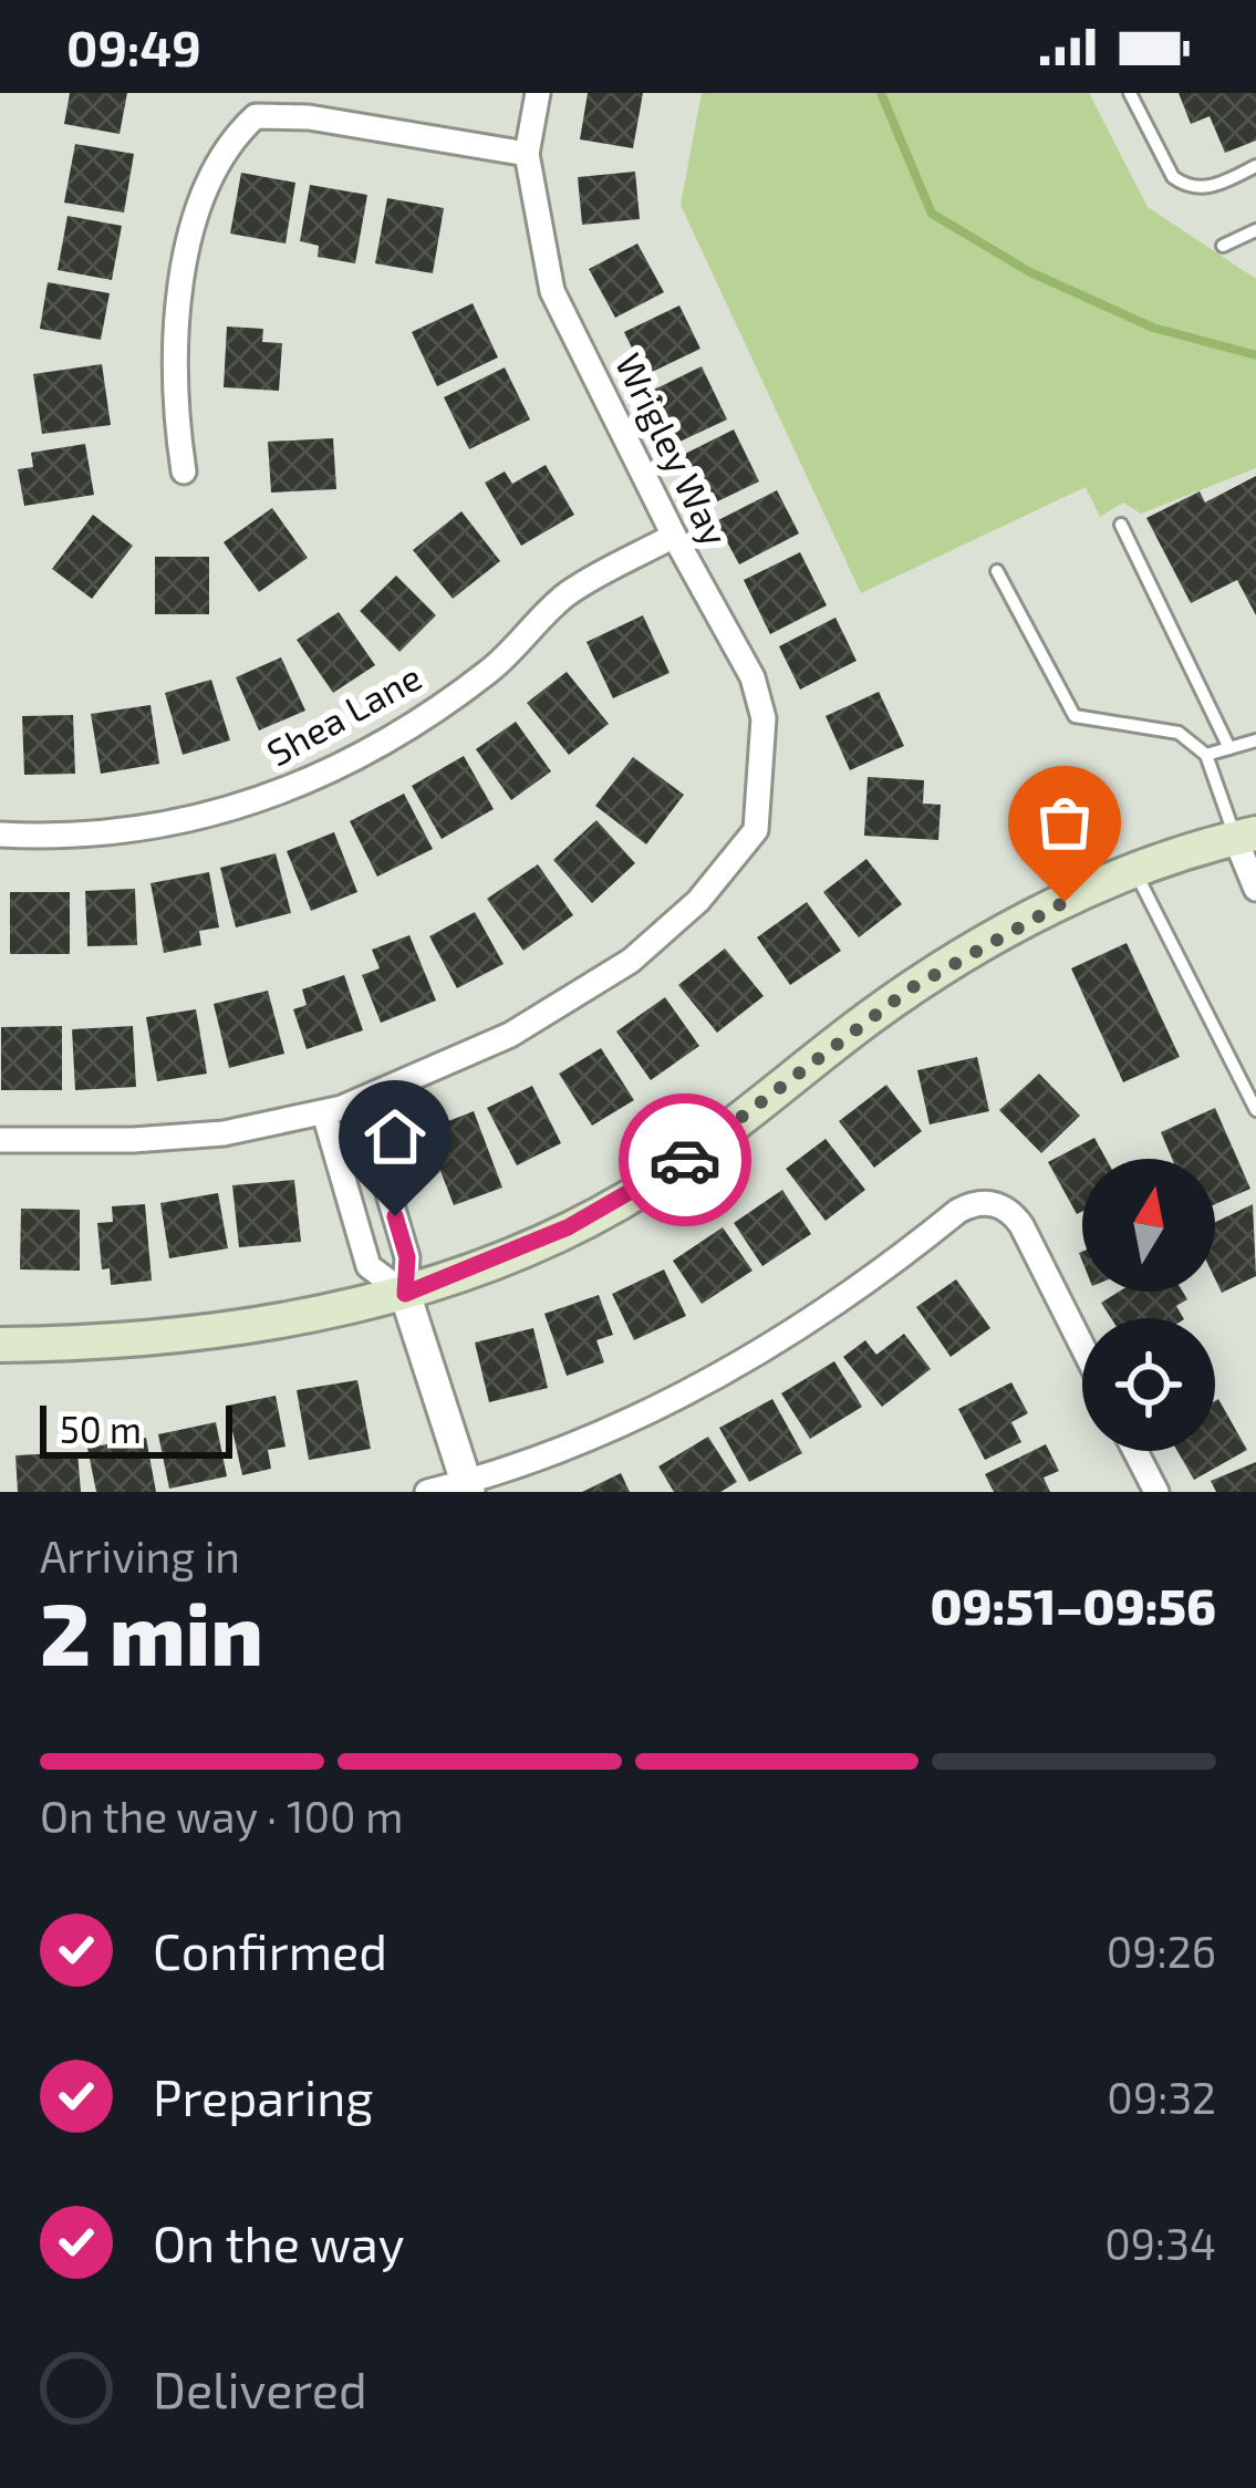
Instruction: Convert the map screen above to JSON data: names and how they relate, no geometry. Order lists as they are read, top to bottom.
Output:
{
  "streets": {
    "street": ["Wrigley Way", "Shea Lane"]
  },
  "crossings": [
    ["Wrigley Way", "Shea Lane"]
  ],
  "scale_bar": "50 m",
  "north": "top",
  "page": {
    "status": "09:49",
    "scale": "50 m",
    "heading": ["2 min", "Arriving in", "09:51–09:56"],
    "bar": "On the way · 100 m",
    "list": [
      ["Confirmed", "09:26"],
      ["Preparing", "09:32"],
      ["On the way", "09:34"],
      "Delivered"
    ]
  }
}
